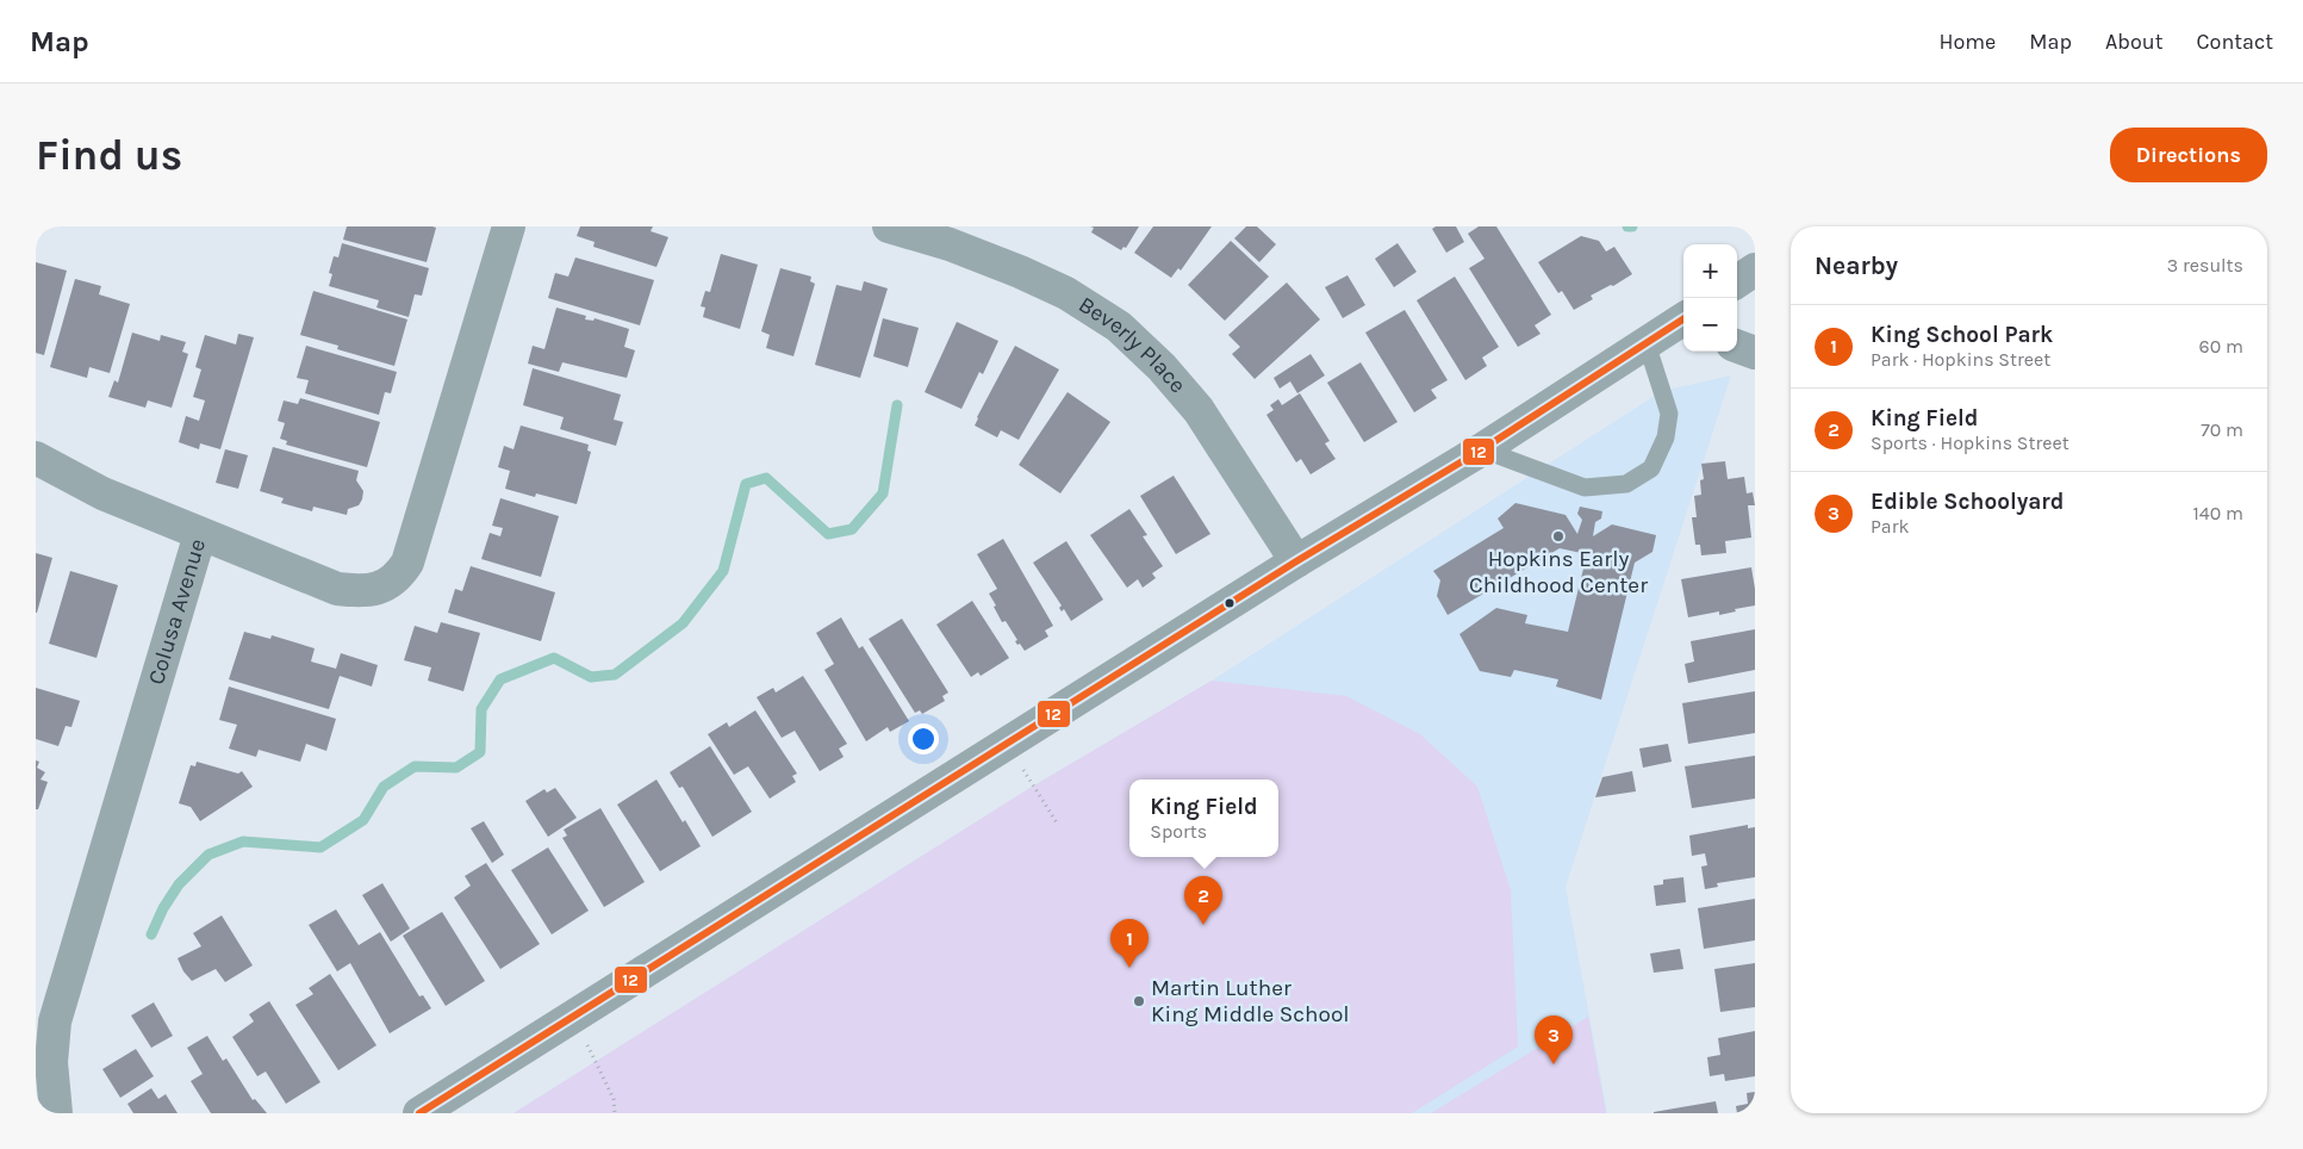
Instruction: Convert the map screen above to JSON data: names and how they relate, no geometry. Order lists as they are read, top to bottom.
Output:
{
  "streets": {
    "street": ["Beverly Place", "Colusa Avenue"]
  },
  "places": ["Hopkins Early Childhood Center", "Martin Luther King Middle School"],
  "lines": ["transit line 12"],
  "page": {
    "header": "Map",
    "nav": [
      "Home",
      "Map",
      "About",
      "Contact"
    ],
    "buttons": "Directions",
    "title": "Find us",
    "heading": ["Nearby", "3 results"],
    "map_buttons": ["+", "−"],
    "list": [
      {
        "mark": "1",
        "name": "King School Park",
        "note": "Park · Hopkins Street",
        "value": "60 m"
      },
      {
        "mark": "2",
        "name": "King Field",
        "note": "Sports · Hopkins Street",
        "value": "70 m"
      },
      {
        "mark": "3",
        "name": "Edible Schoolyard",
        "note": "Park",
        "value": "140 m"
      }
    ],
    "popup": ["King Field", "Sports"],
    "pins": ["2", "1", "3"]
  }
}
